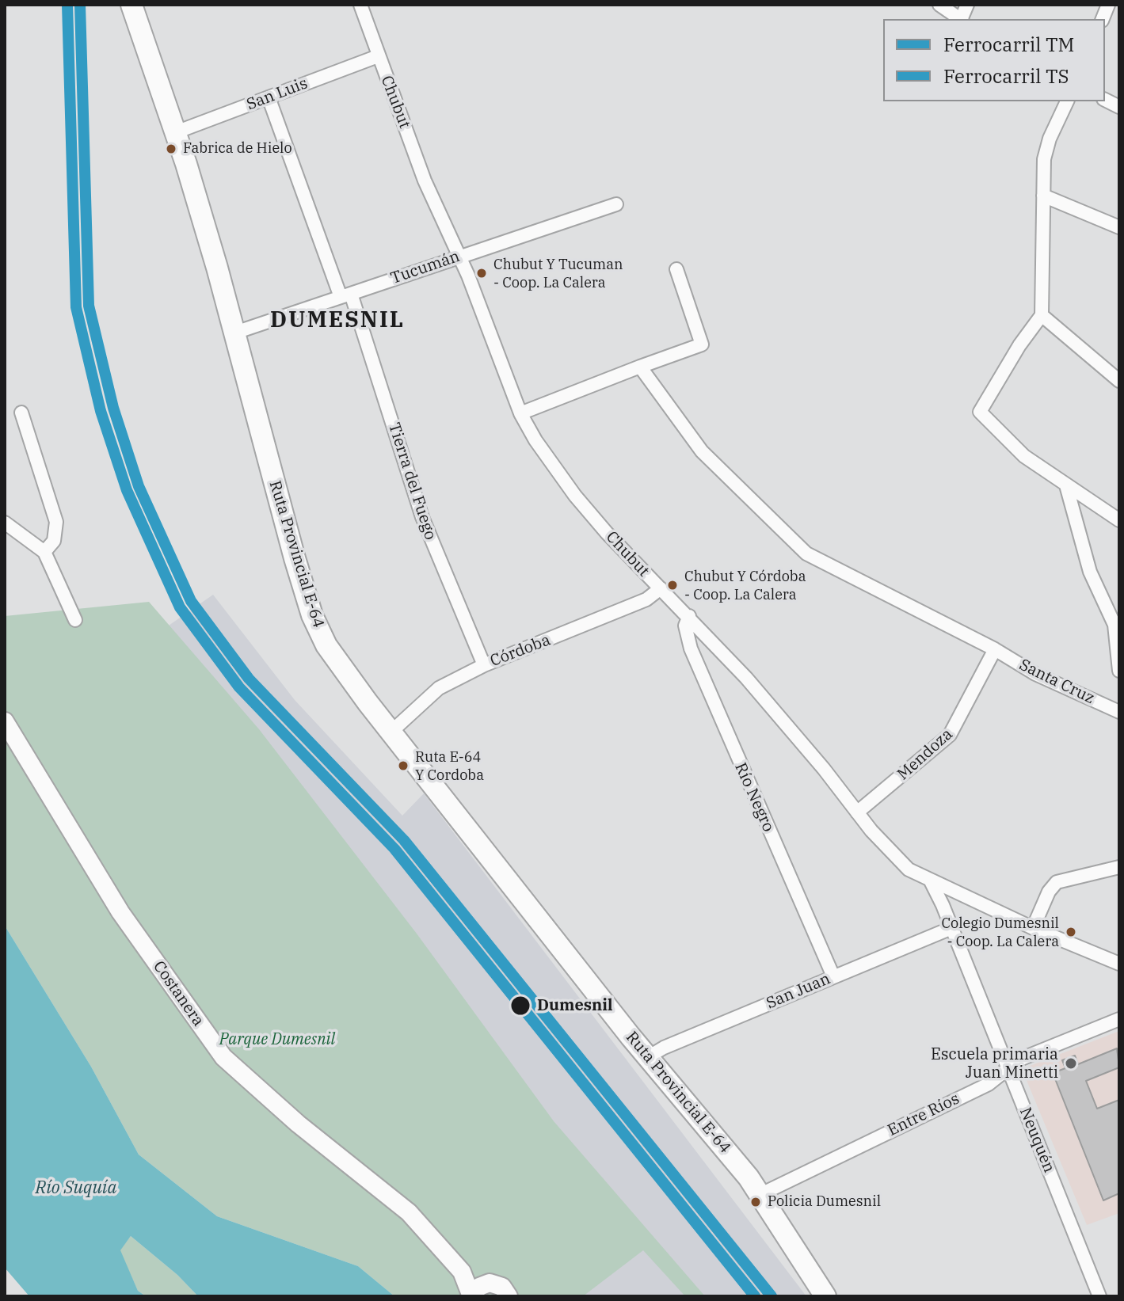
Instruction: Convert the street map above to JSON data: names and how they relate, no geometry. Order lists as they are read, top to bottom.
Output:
{
  "streets": {
    "main road": ["Ruta Provincial E-64"],
    "street": [
      "San Luis",
      "Chubut",
      "Tucumán",
      "Tierra del Fuego",
      "Córdoba",
      "Santa Cruz",
      "Mendoza",
      "Río Negro",
      "San Juan",
      "Costanera",
      "Entre Ríos",
      "Neuquén"
    ]
  },
  "crossings": [
    ["San Luis", "Chubut"],
    ["San Luis", "Tierra del Fuego"],
    ["San Luis", "Ruta Provincial E-64"],
    ["Chubut", "Tucumán"],
    ["Chubut", "Córdoba"],
    ["Chubut", "Mendoza"],
    ["Chubut", "Río Negro"],
    ["Chubut", "Neuquén"],
    ["Tucumán", "Tierra del Fuego"],
    ["Tucumán", "Ruta Provincial E-64"],
    ["Tierra del Fuego", "Córdoba"],
    ["Ruta Provincial E-64", "Córdoba"],
    ["Ruta Provincial E-64", "San Juan"],
    ["Ruta Provincial E-64", "Entre Ríos"],
    ["Santa Cruz", "Mendoza"],
    ["Río Negro", "San Juan"],
    ["San Juan", "Neuquén"],
    ["Entre Ríos", "Neuquén"]
  ],
  "districts": ["DUMESNIL"],
  "water": ["Río Suquía"],
  "parks": ["Parque Dumesnil"],
  "places": [
    "Fabrica de Hielo",
    "Chubut Y Tucuman - Coop. La Calera",
    "Chubut Y Córdoba - Coop. La Calera",
    "Ruta E-64 Y Cordoba",
    "Colegio Dumesnil - Coop. La Calera",
    "Dumesnil",
    "Escuela primaria Juan Minetti",
    "Policia Dumesnil"
  ],
  "lines": ["rail line TM", "rail line TS"],
  "legend": ["Ferrocarril TM", "Ferrocarril TS"]
}
